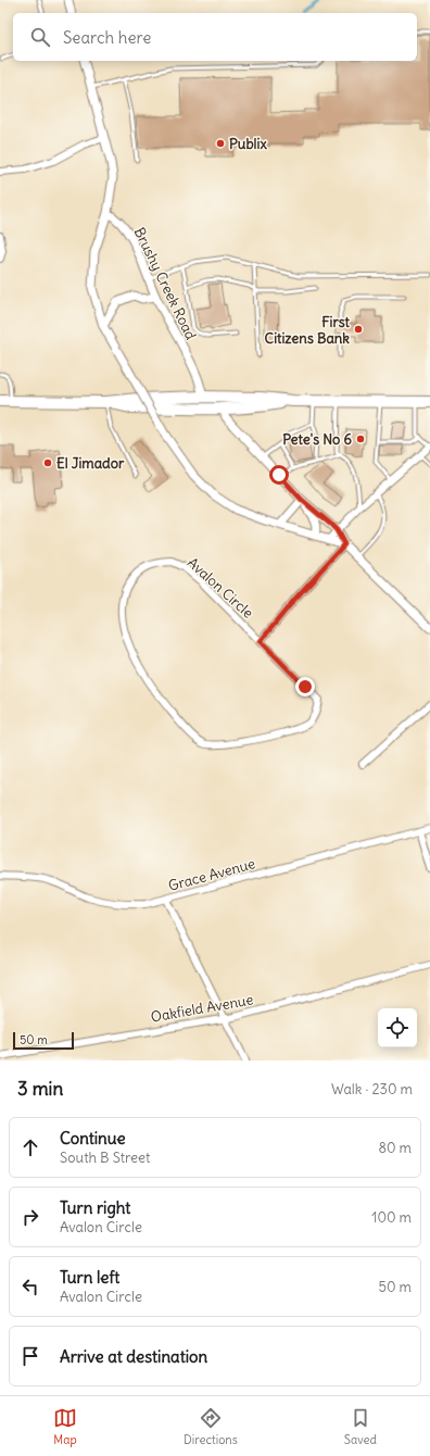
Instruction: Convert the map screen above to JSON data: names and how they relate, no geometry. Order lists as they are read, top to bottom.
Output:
{
  "streets": {
    "street": [
      "Brushy Creek Road",
      "Avalon Circle",
      "Grace Avenue",
      "Oakfield Avenue"
    ]
  },
  "places": [
    "Publix",
    "First Citizens Bank",
    "Pete's No 6",
    "El Jimador"
  ],
  "scale_bar": "50 m",
  "page": {
    "search": "Search here",
    "scale": "50 m",
    "heading": ["3 min", "Walk · 230 m"],
    "list": [
      ["Continue", "South B Street", "80 m"],
      ["Turn right", "Avalon Circle", "100 m"],
      ["Turn left", "Avalon Circle", "50 m"],
      "Arrive at destination"
    ],
    "nav": ["Map", "Directions", "Saved"]
  }
}
